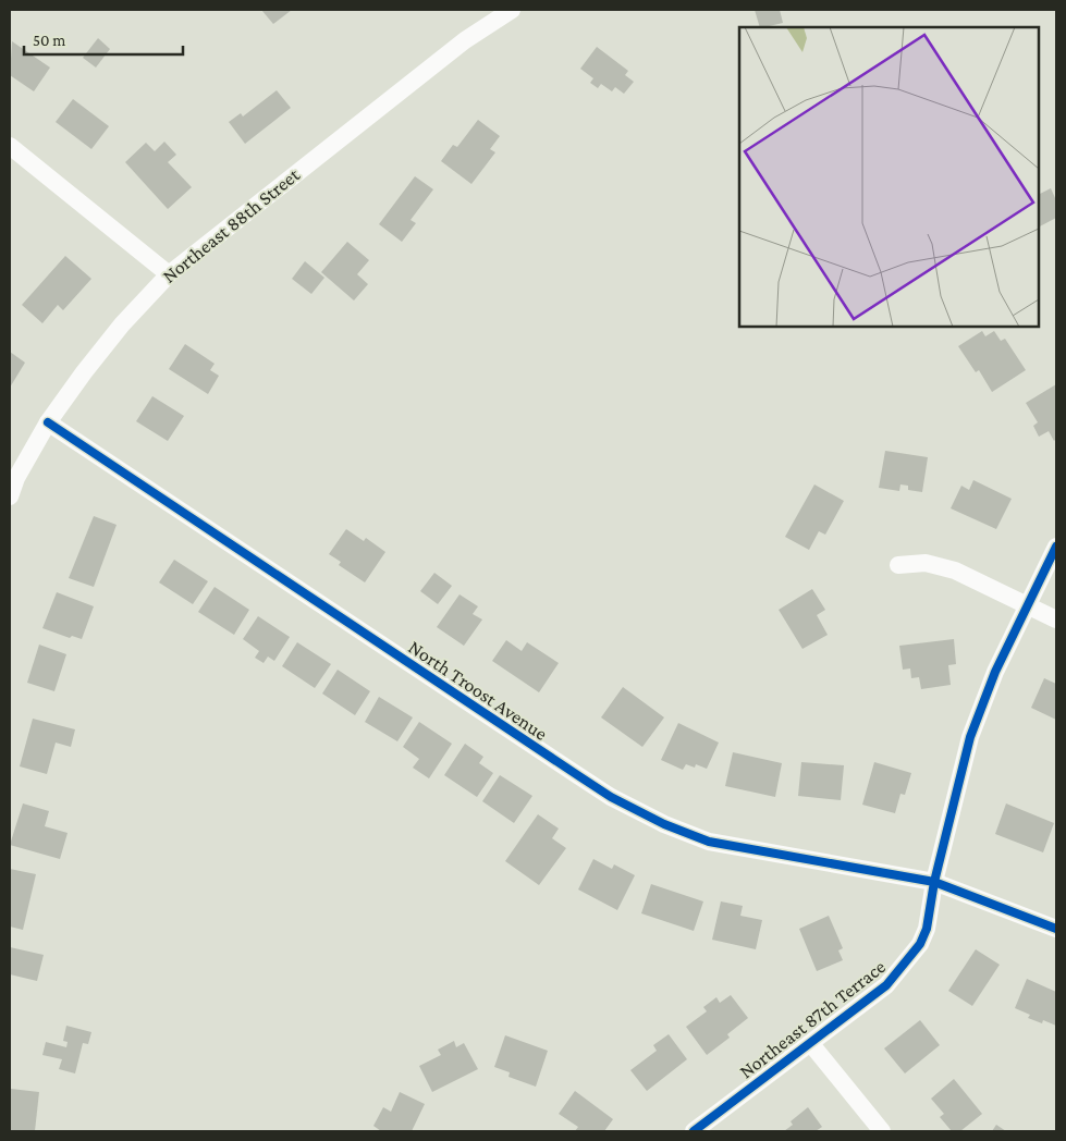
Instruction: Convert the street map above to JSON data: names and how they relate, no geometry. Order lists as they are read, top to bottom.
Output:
{
  "streets": {
    "street": ["Northeast 88th Street", "North Troost Avenue", "Northeast 87th Terrace"]
  },
  "crossings": [
    ["Northeast 88th Street", "North Troost Avenue"],
    ["North Troost Avenue", "Northeast 87th Terrace"]
  ],
  "scale_bar": "50 m"
}
